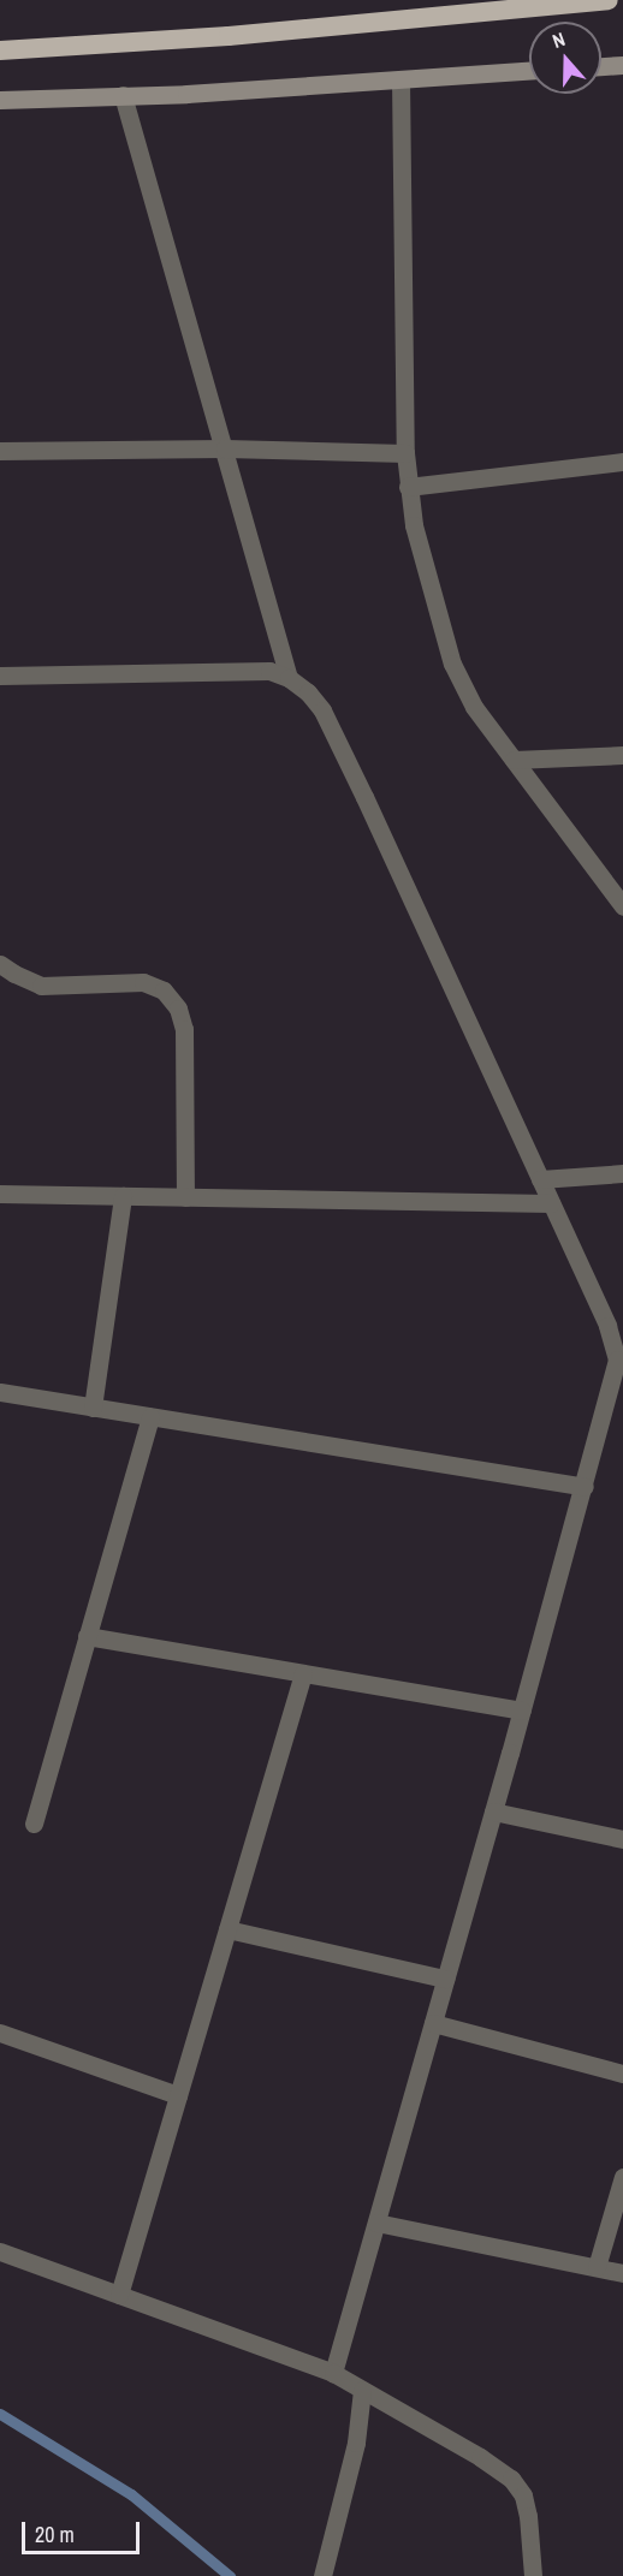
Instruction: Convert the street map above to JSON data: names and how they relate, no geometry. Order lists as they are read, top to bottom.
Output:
{
  "scale_bar": "20 m",
  "north": "top"
}
